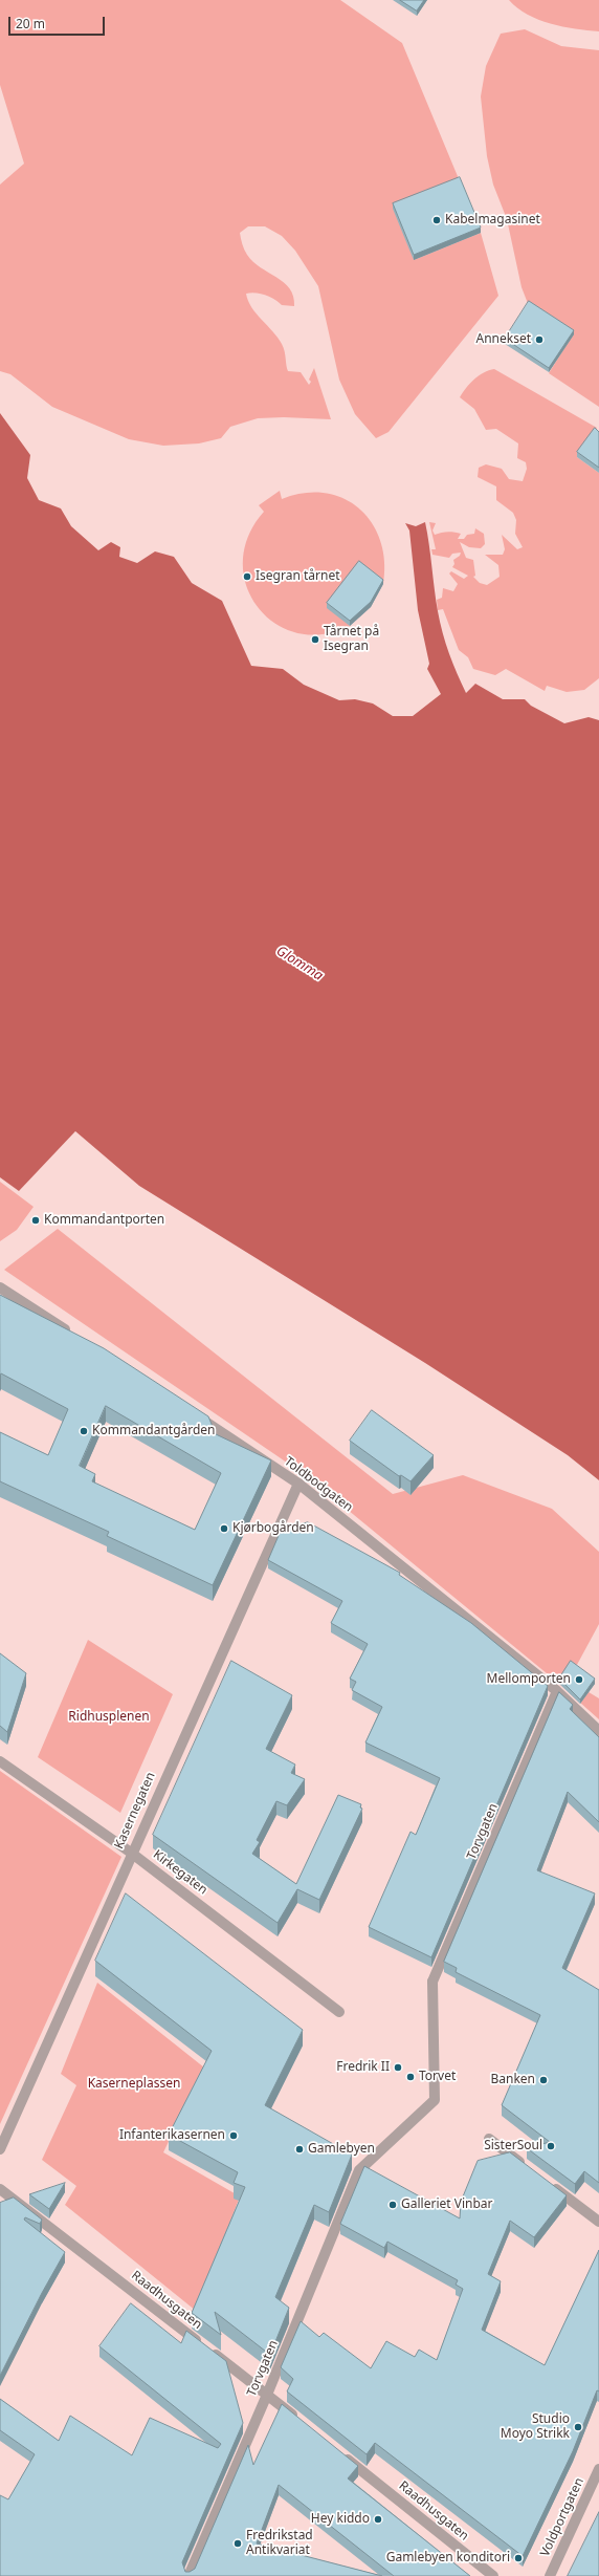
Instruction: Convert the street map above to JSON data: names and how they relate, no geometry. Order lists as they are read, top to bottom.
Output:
{
  "streets": {
    "street": [
      "Toldbodgaten",
      "Kasernegaten",
      "Torvgaten",
      "Kirkegaten",
      "Raadhusgaten",
      "Voldportgaten"
    ]
  },
  "crossings": [
    ["Toldbodgaten", "Kasernegaten"],
    ["Toldbodgaten", "Torvgaten"],
    ["Kasernegaten", "Kirkegaten"],
    ["Torvgaten", "Raadhusgaten"]
  ],
  "water": ["Glomma"],
  "parks": ["Ridhusplenen", "Kaserneplassen"],
  "places": [
    "Kabelmagasinet",
    "Annekset",
    "Isegran tårnet",
    "Tårnet på Isegran",
    "Kommandantporten",
    "Kommandantgården",
    "Kjørbogården",
    "Mellomporten",
    "Fredrik II",
    "Torvet",
    "Banken",
    "Infanterikasernen",
    "SisterSoul",
    "Gamlebyen",
    "Galleriet Vinbar",
    "Studio Moyo Strikk",
    "Hey kiddo",
    "Fredrikstad Antikvariat",
    "Gamlebyen konditori"
  ],
  "scale_bar": "20 m"
}
